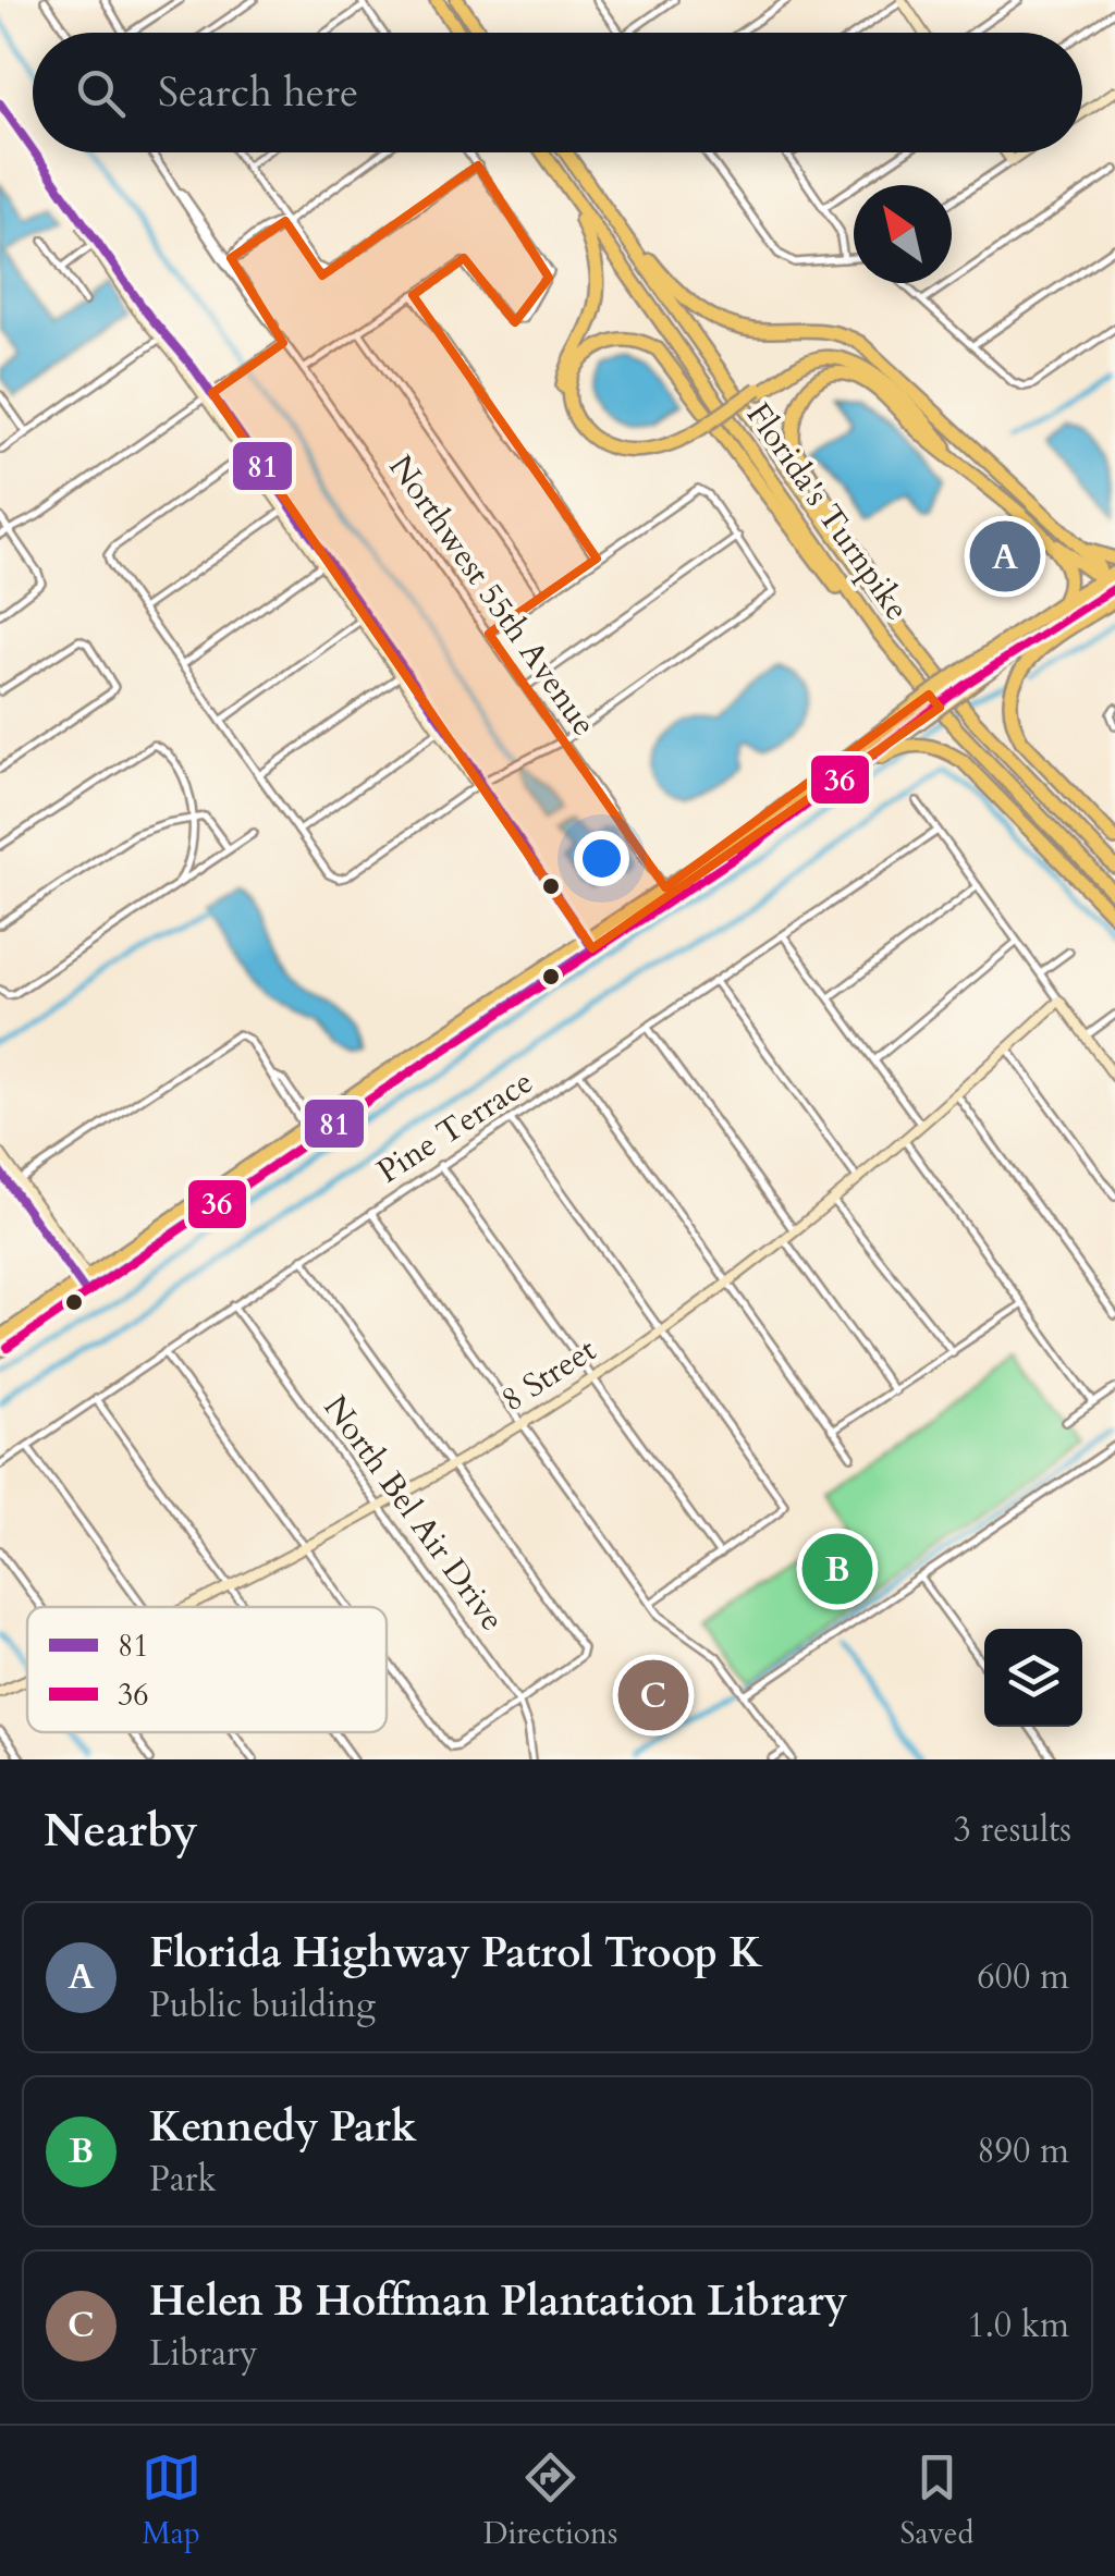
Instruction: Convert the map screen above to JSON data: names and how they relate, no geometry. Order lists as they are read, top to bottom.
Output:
{
  "streets": {
    "highway": ["Florida's Turnpike"],
    "street": [
      "Northwest 55th Avenue",
      "Pine Terrace",
      "8 Street",
      "North Bel Air Drive"
    ]
  },
  "crossings": [
    ["Pine Terrace", "North Bel Air Drive"],
    ["8 Street", "North Bel Air Drive"]
  ],
  "lines": ["transit line 81", "transit line 36"],
  "legend": ["81", "36"],
  "north": "top left",
  "page": {
    "search": "Search here",
    "pins": ["A", "B", "C"],
    "heading": ["Nearby", "3 results"],
    "list": [
      {
        "mark": "A",
        "name": "Florida Highway Patrol Troop K",
        "note": "Public building",
        "value": "600 m"
      },
      {
        "mark": "B",
        "name": "Kennedy Park",
        "note": "Park",
        "value": "890 m"
      },
      {
        "mark": "C",
        "name": "Helen B Hoffman Plantation Library",
        "note": "Library",
        "value": "1.0 km"
      }
    ],
    "nav": ["Map", "Directions", "Saved"]
  }
}
